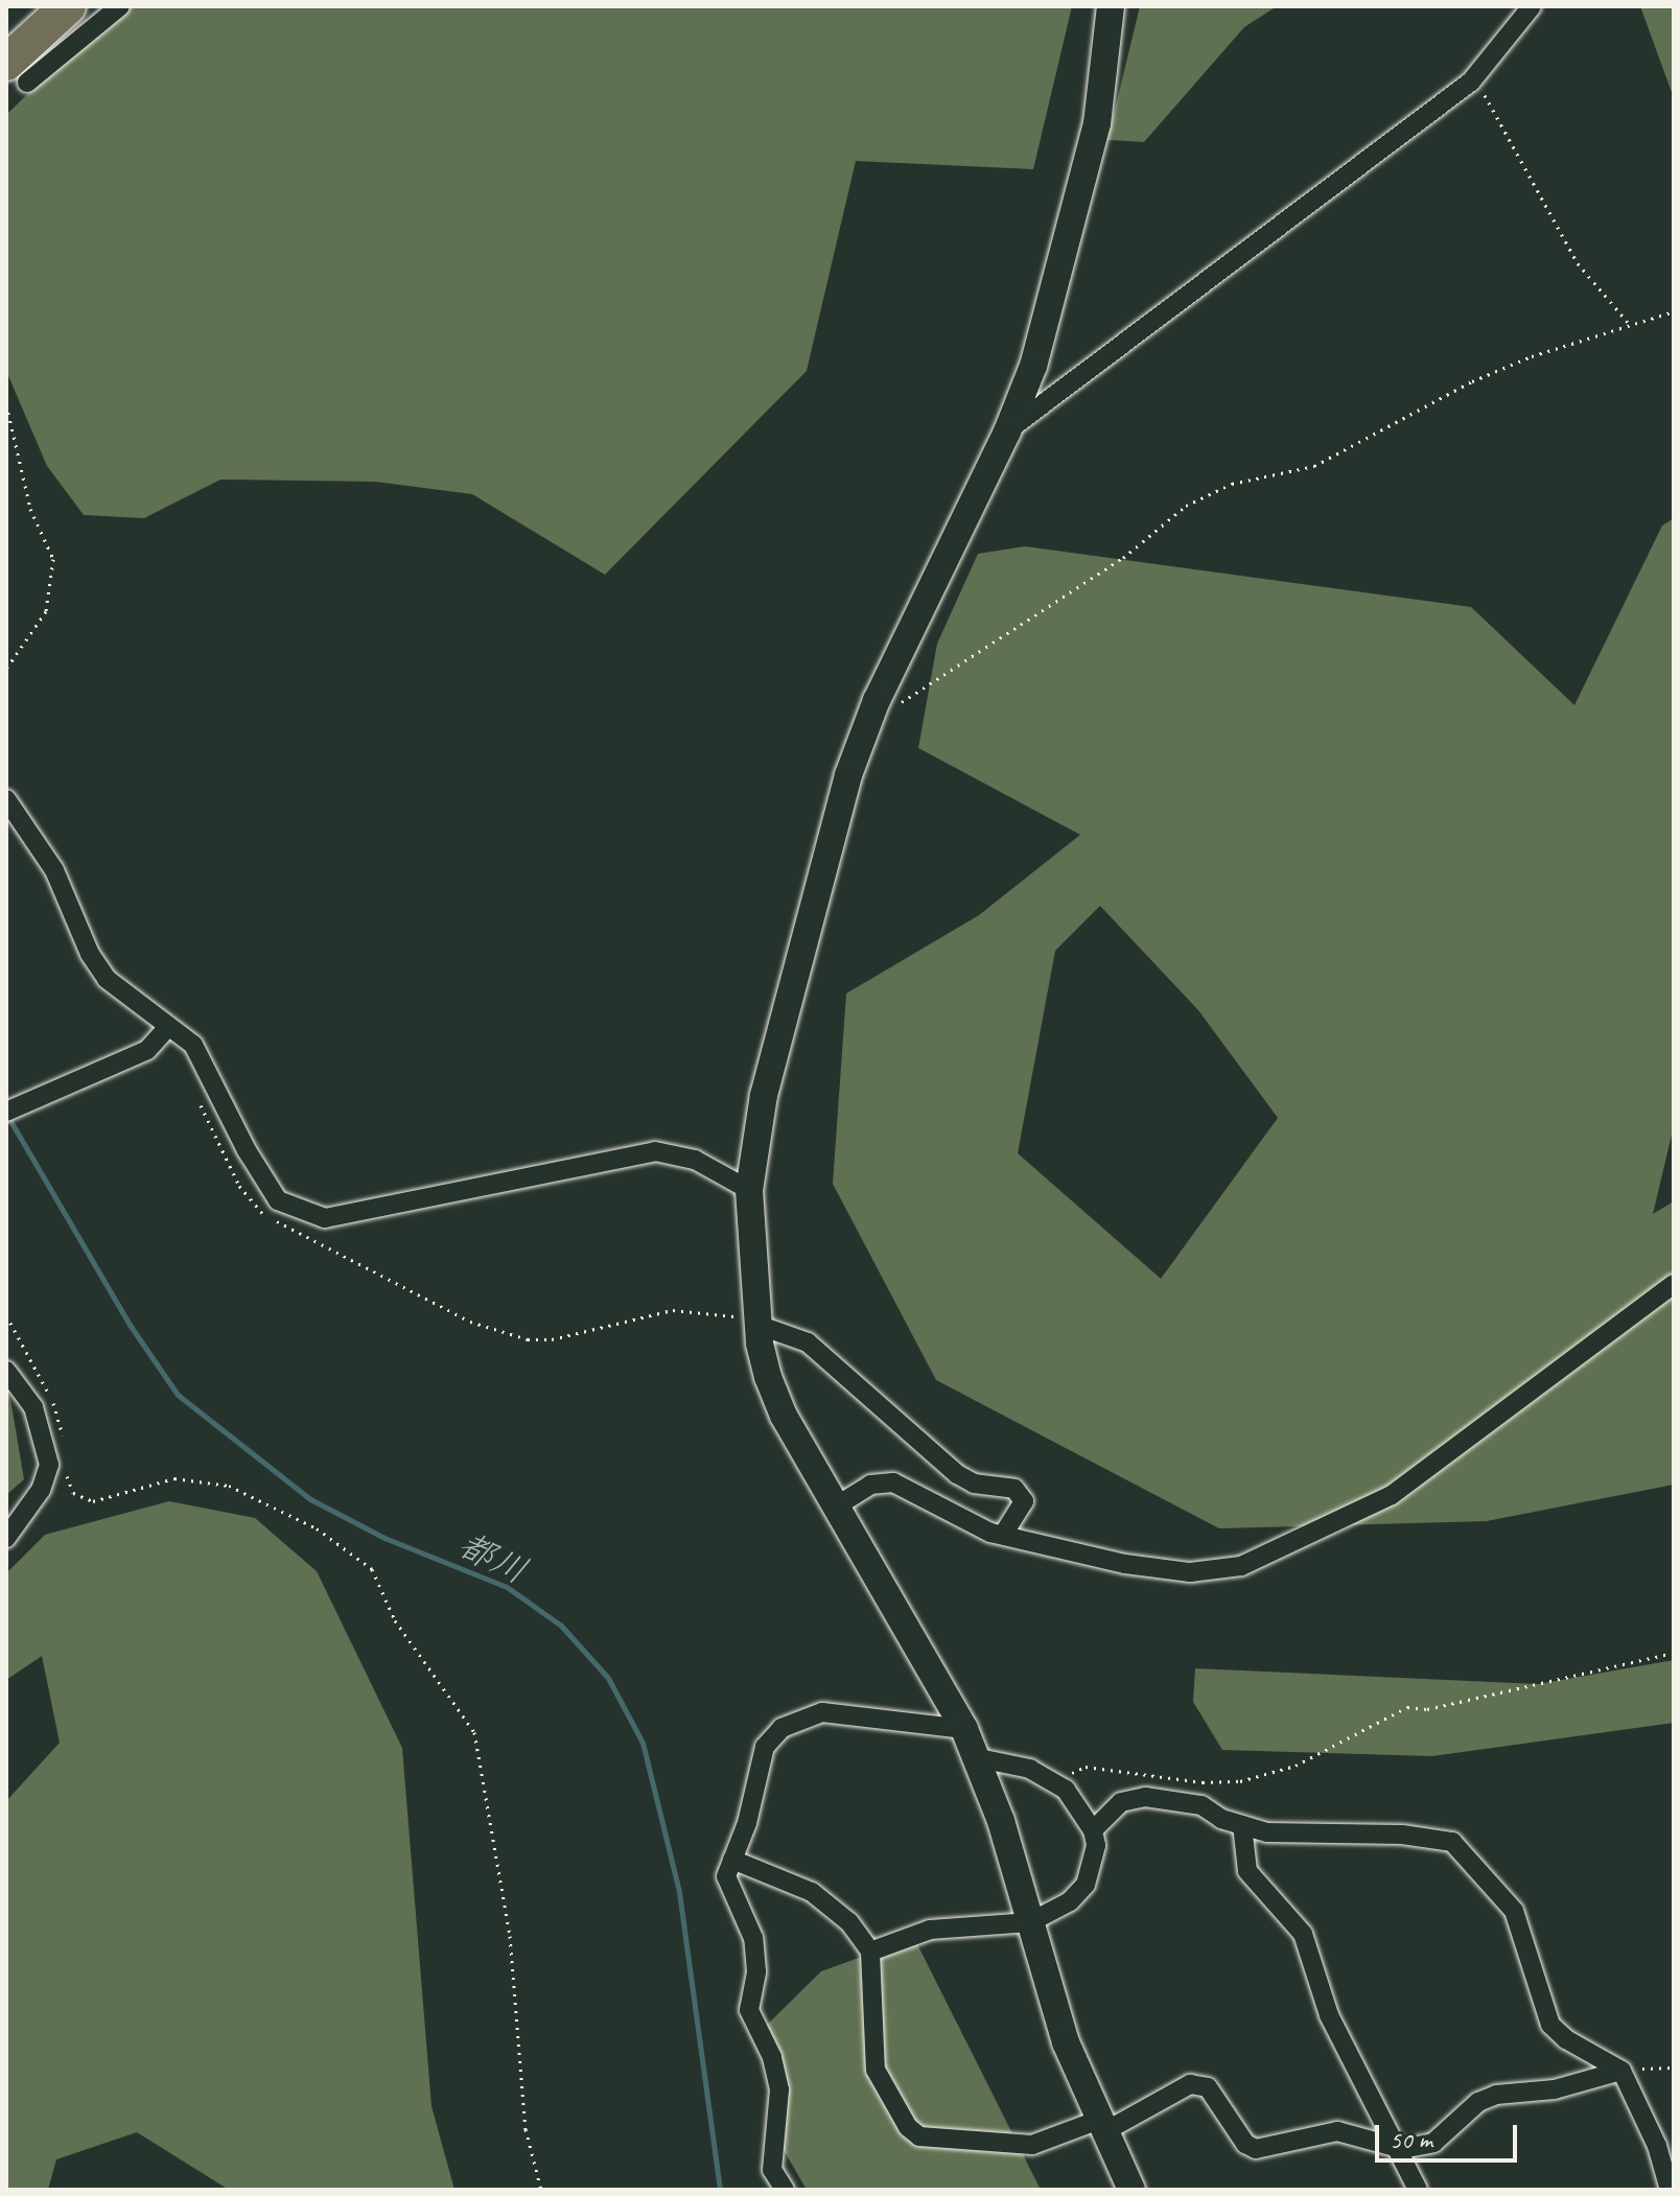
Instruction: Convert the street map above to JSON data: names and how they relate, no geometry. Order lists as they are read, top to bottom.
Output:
{
  "water": ["都川"],
  "scale_bar": "50 m"
}
